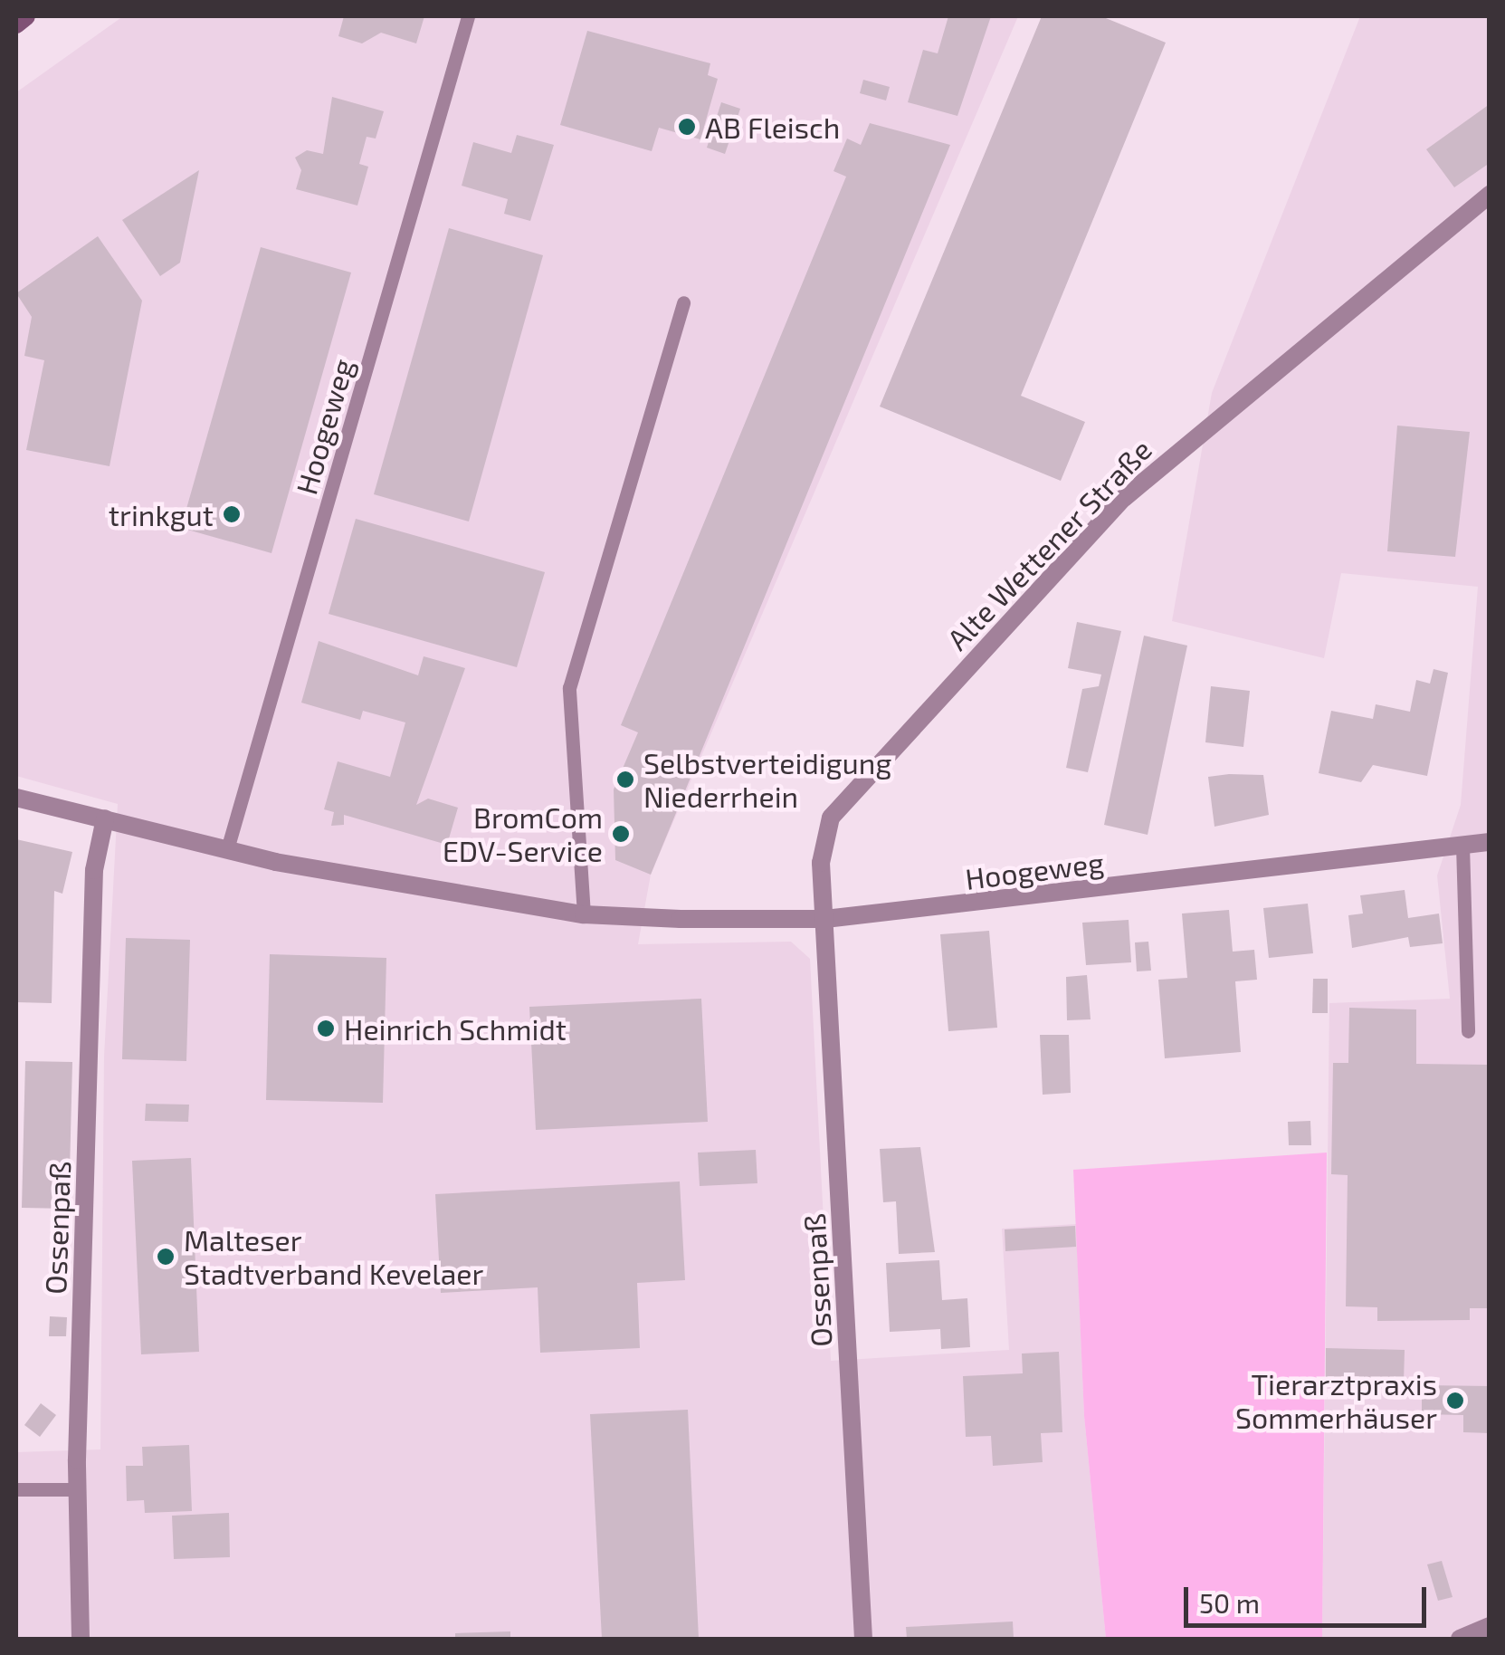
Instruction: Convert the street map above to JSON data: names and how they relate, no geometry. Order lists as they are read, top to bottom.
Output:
{
  "streets": {
    "street": ["Hoogeweg", "Alte Wettener Straße", "Ossenpaß"]
  },
  "crossings": [
    ["Hoogeweg", "Alte Wettener Straße"],
    ["Hoogeweg", "Ossenpaß"],
    ["Alte Wettener Straße", "Ossenpaß"]
  ],
  "places": [
    "AB Fleisch",
    "trinkgut",
    "Selbstverteidigung Niederrhein",
    "BromCom EDV-Service",
    "Heinrich Schmidt",
    "Malteser Stadtverband Kevelaer",
    "Tierarztpraxis Sommerhäuser"
  ],
  "scale_bar": "50 m"
}
